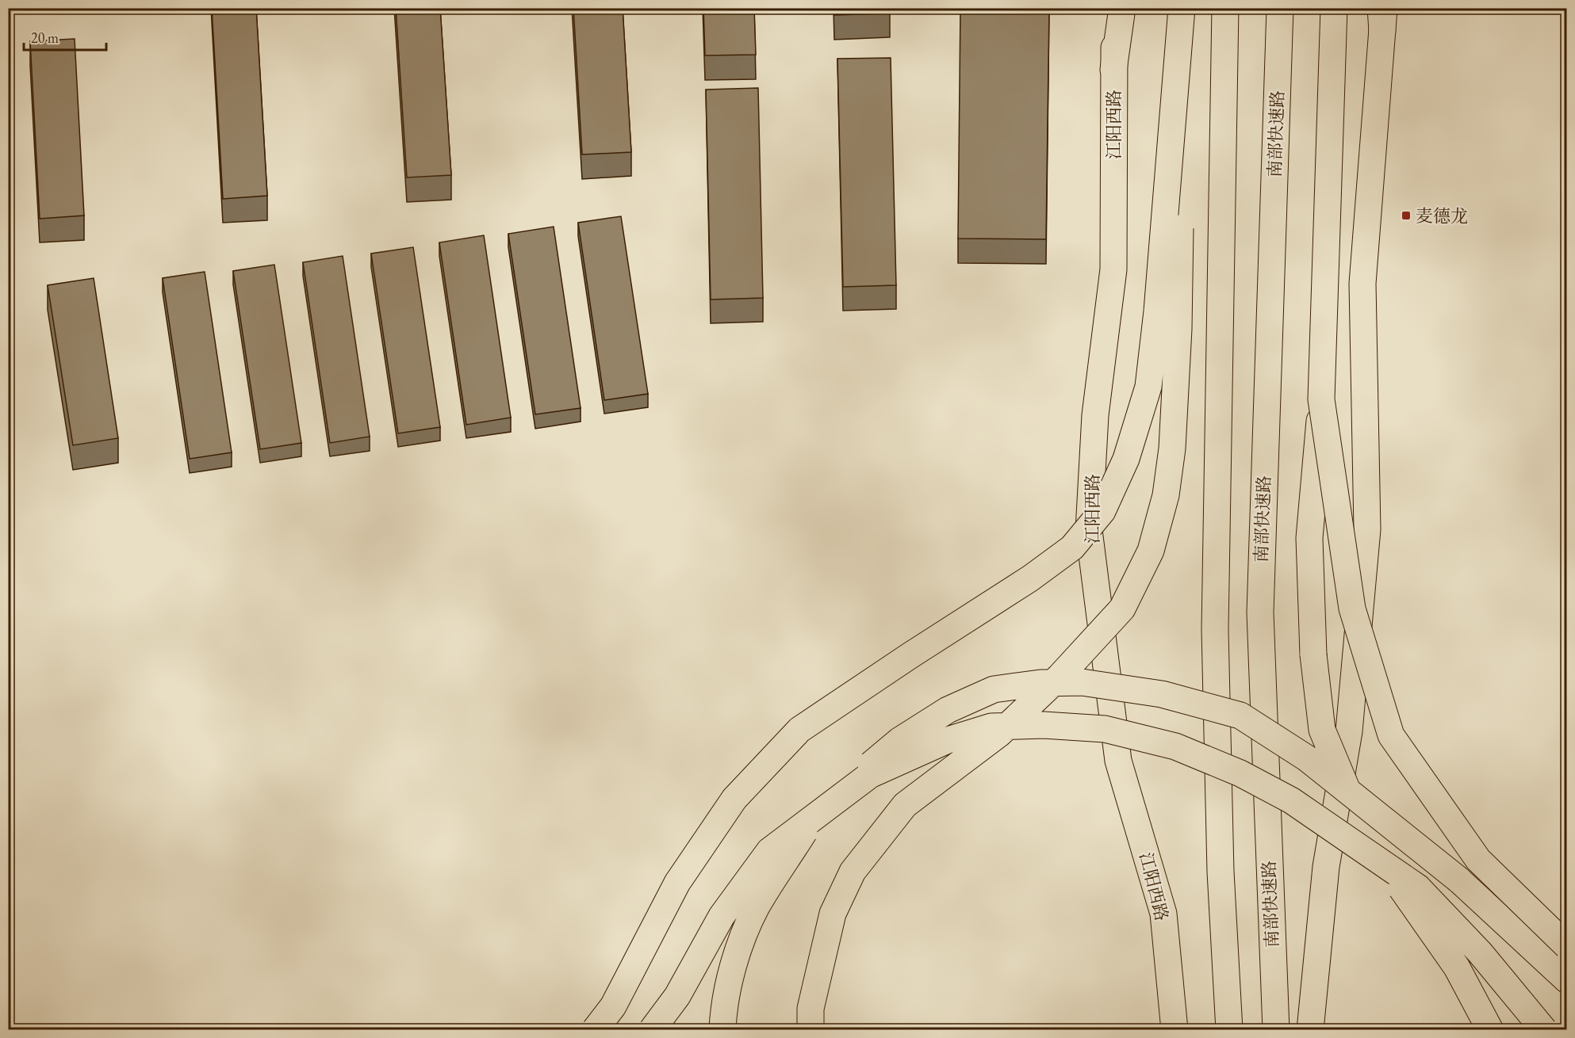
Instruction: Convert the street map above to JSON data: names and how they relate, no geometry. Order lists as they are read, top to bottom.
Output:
{
  "streets": {
    "main road": ["江阳西路", "南部快速路"]
  },
  "places": {
    "transit": ["麦德龙"]
  },
  "scale_bar": "20 m"
}
